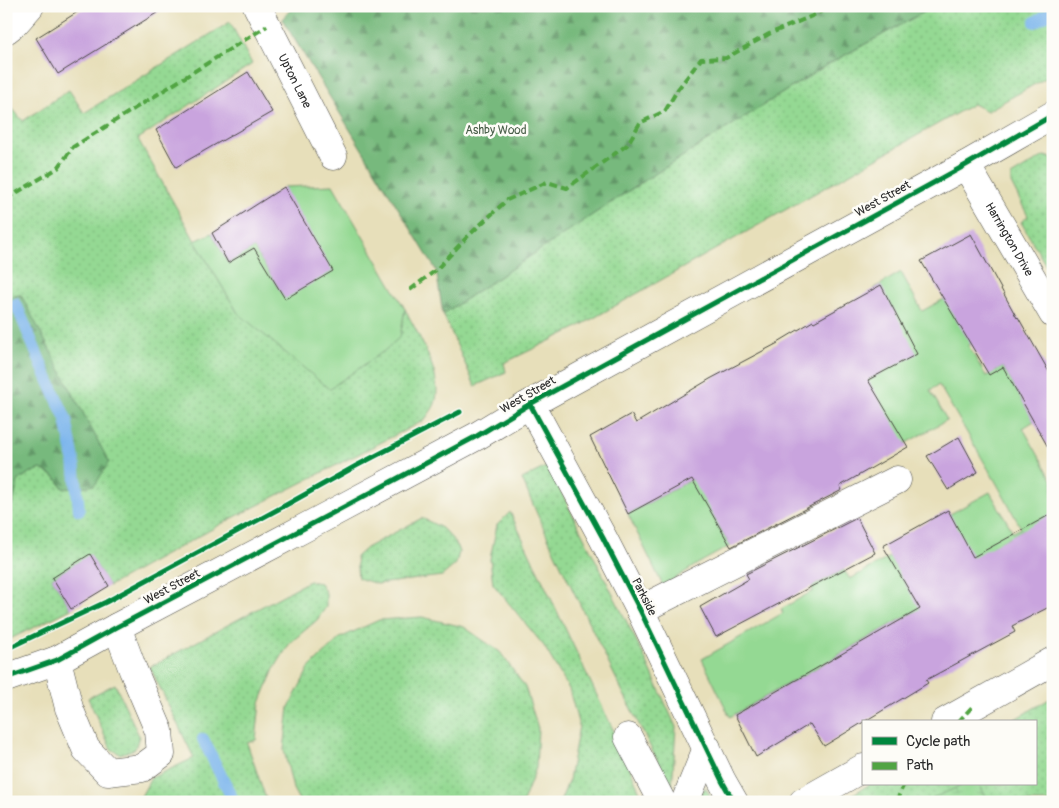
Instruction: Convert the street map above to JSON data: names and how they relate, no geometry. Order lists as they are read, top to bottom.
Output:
{
  "streets": {
    "street": [
      "Upton Lane",
      "West Street",
      "Harrington Drive",
      "Parkside"
    ]
  },
  "crossings": [
    ["West Street", "Harrington Drive"],
    ["West Street", "Parkside"]
  ],
  "parks": ["Ashby Wood"],
  "legend": ["Cycle path", "Path"]
}
